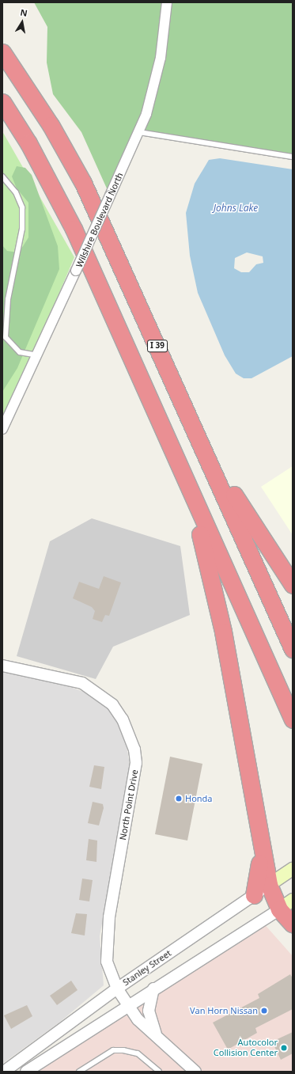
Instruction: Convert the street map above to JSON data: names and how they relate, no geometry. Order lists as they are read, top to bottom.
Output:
{
  "streets": {
    "highway": ["I 39"],
    "main road": ["Stanley Street"],
    "street": ["Wilshire Boulevard North", "North Point Drive"]
  },
  "crossings": [
    ["North Point Drive", "Stanley Street"]
  ],
  "water": ["Johns Lake"],
  "places": ["Honda", "Van Horn Nissan", "Autocolor Collision Center"],
  "north": "top"
}
